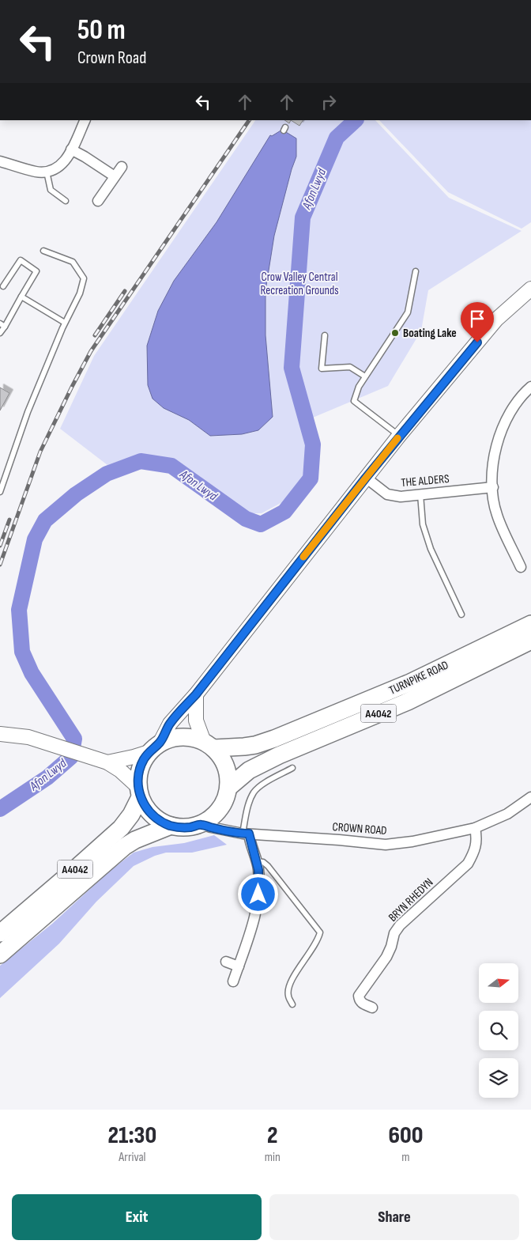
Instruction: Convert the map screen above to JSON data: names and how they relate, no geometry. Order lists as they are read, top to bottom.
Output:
{
  "streets": {
    "highway": ["TURNPIKE ROAD", "A4042"],
    "street": ["THE ALDERS", "CROWN ROAD", "BRYN RHEDYN"]
  },
  "crossings": [
    ["TURNPIKE ROAD", "A4042"],
    ["TURNPIKE ROAD", "CROWN ROAD"],
    ["A4042", "CROWN ROAD"],
    ["CROWN ROAD", "BRYN RHEDYN"]
  ],
  "water": ["Afon Lwyd"],
  "parks": ["Crow Valley Central Recreation Grounds"],
  "places": ["Boating Lake"],
  "north": "right",
  "page": {
    "turn": ["50 m", "Crown Road"],
    "eta": [
      "21:30",
      "Arrival",
      "2",
      "min",
      "600",
      "m"
    ],
    "buttons": ["Exit", "Share"]
  }
}
